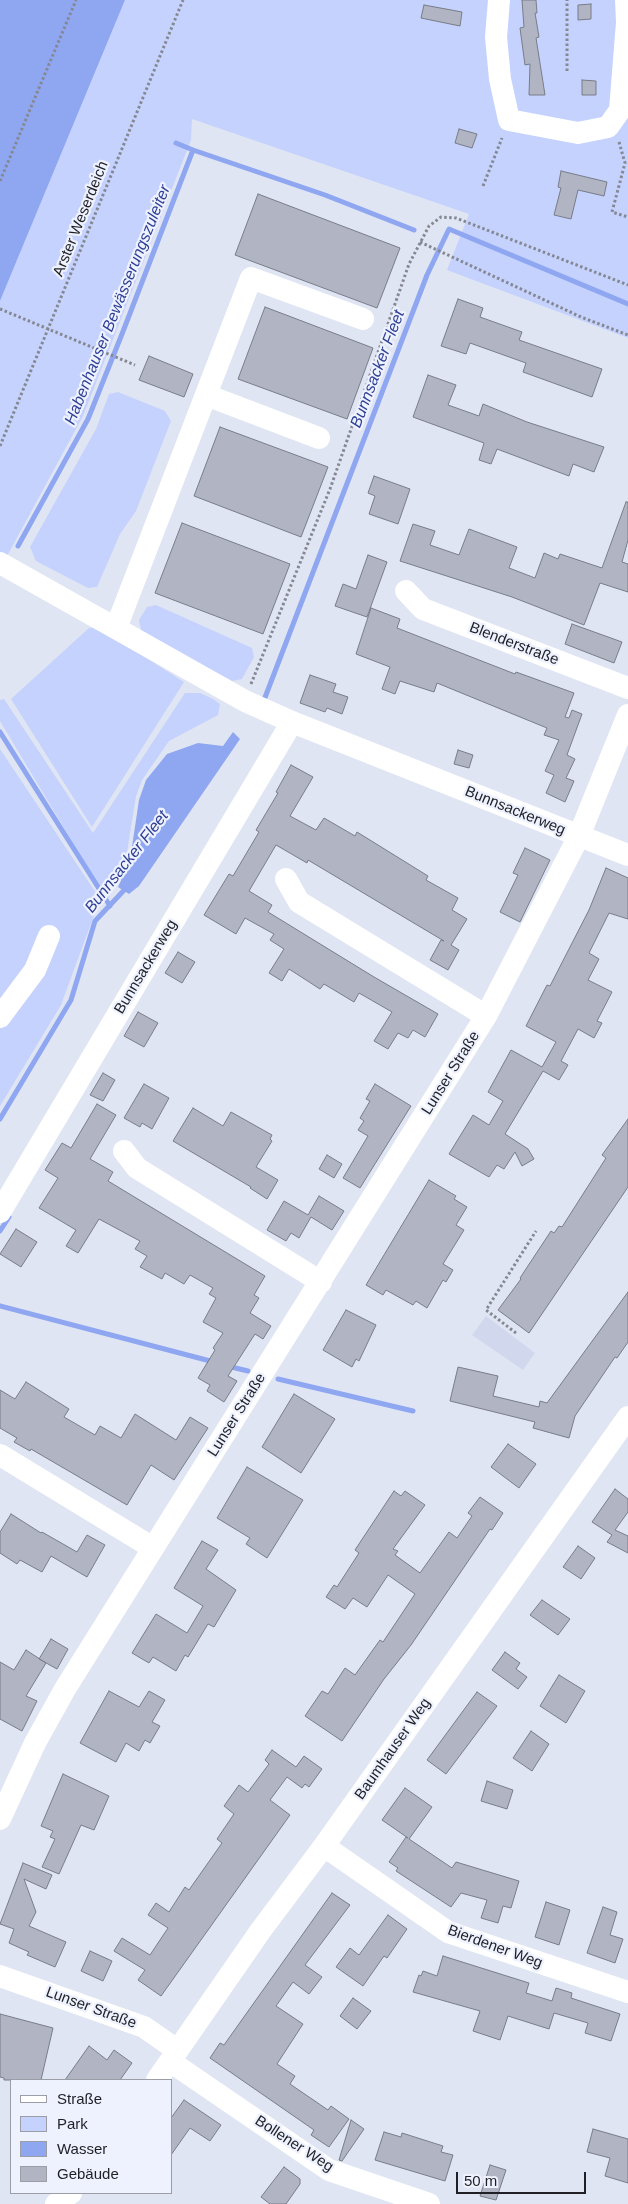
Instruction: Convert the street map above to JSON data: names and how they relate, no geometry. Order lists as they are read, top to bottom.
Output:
{
  "streets": {
    "street": [
      "Blenderstraße",
      "Bunnsackerweg",
      "Lunser Straße",
      "Baumhauser Weg",
      "Bierdener Weg",
      "Bollener Weg"
    ],
    "path": ["Arster Weserdeich"]
  },
  "crossings": [
    ["Bunnsackerweg", "Lunser Straße"],
    ["Lunser Straße", "Baumhauser Weg"],
    ["Lunser Straße", "Bollener Weg"],
    ["Baumhauser Weg", "Bierdener Weg"],
    ["Baumhauser Weg", "Bollener Weg"]
  ],
  "water": ["Habenhauser Bewässerungszuleiter", "Bunnsacker Fleet"],
  "legend": [
    "Straße",
    "Park",
    "Wasser",
    "Gebäude"
  ],
  "scale_bar": "50 m"
}
